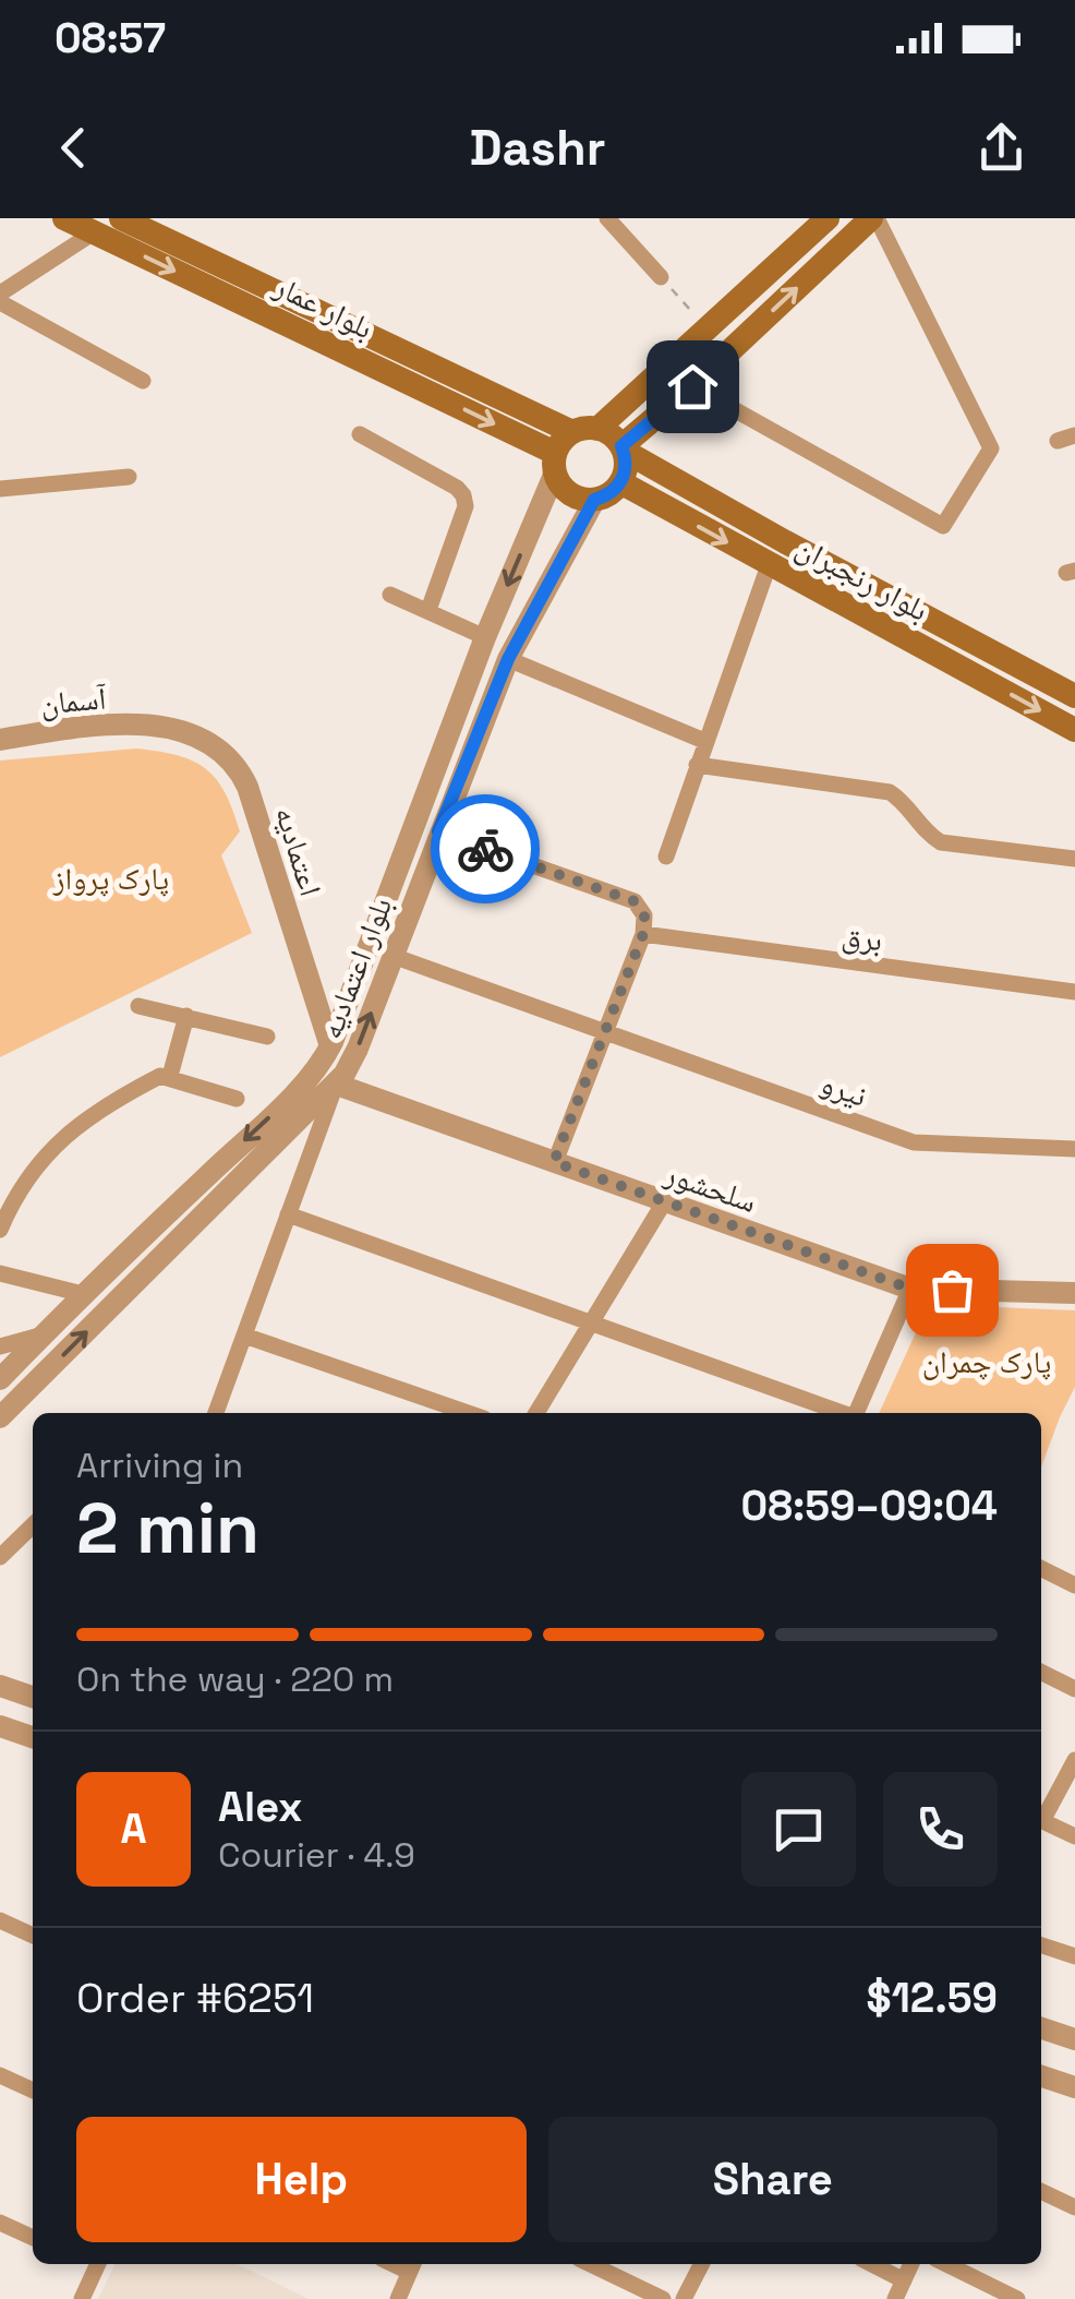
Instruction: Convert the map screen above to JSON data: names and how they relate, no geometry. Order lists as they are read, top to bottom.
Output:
{
  "streets": {
    "main road": ["بلوار عمار", "بلوار رنجبران"],
    "street": [
      "آسمان",
      "اعتمادیه",
      "برق",
      "بلوار اعتمادیه",
      "نیرو",
      "سلحشور"
    ]
  },
  "crossings": [
    ["بلوار عمار", "بلوار رنجبران"],
    ["بلوار عمار", "بلوار اعتمادیه"],
    ["بلوار رنجبران", "بلوار اعتمادیه"],
    ["آسمان", "اعتمادیه"],
    ["اعتمادیه", "بلوار اعتمادیه"],
    ["بلوار اعتمادیه", "نیرو"],
    ["بلوار اعتمادیه", "سلحشور"]
  ],
  "parks": ["پارک پرواز", "پارک چمران"],
  "page": {
    "status": "08:57",
    "header": "Dashr",
    "heading": ["2 min", "Arriving in", "08:59–09:04"],
    "panel": [
      "Alex",
      "Courier · 4.9",
      "Order #6251",
      "$12.59"
    ],
    "bar": "On the way · 220 m",
    "round": "A",
    "buttons": ["Help", "Share"]
  }
}
